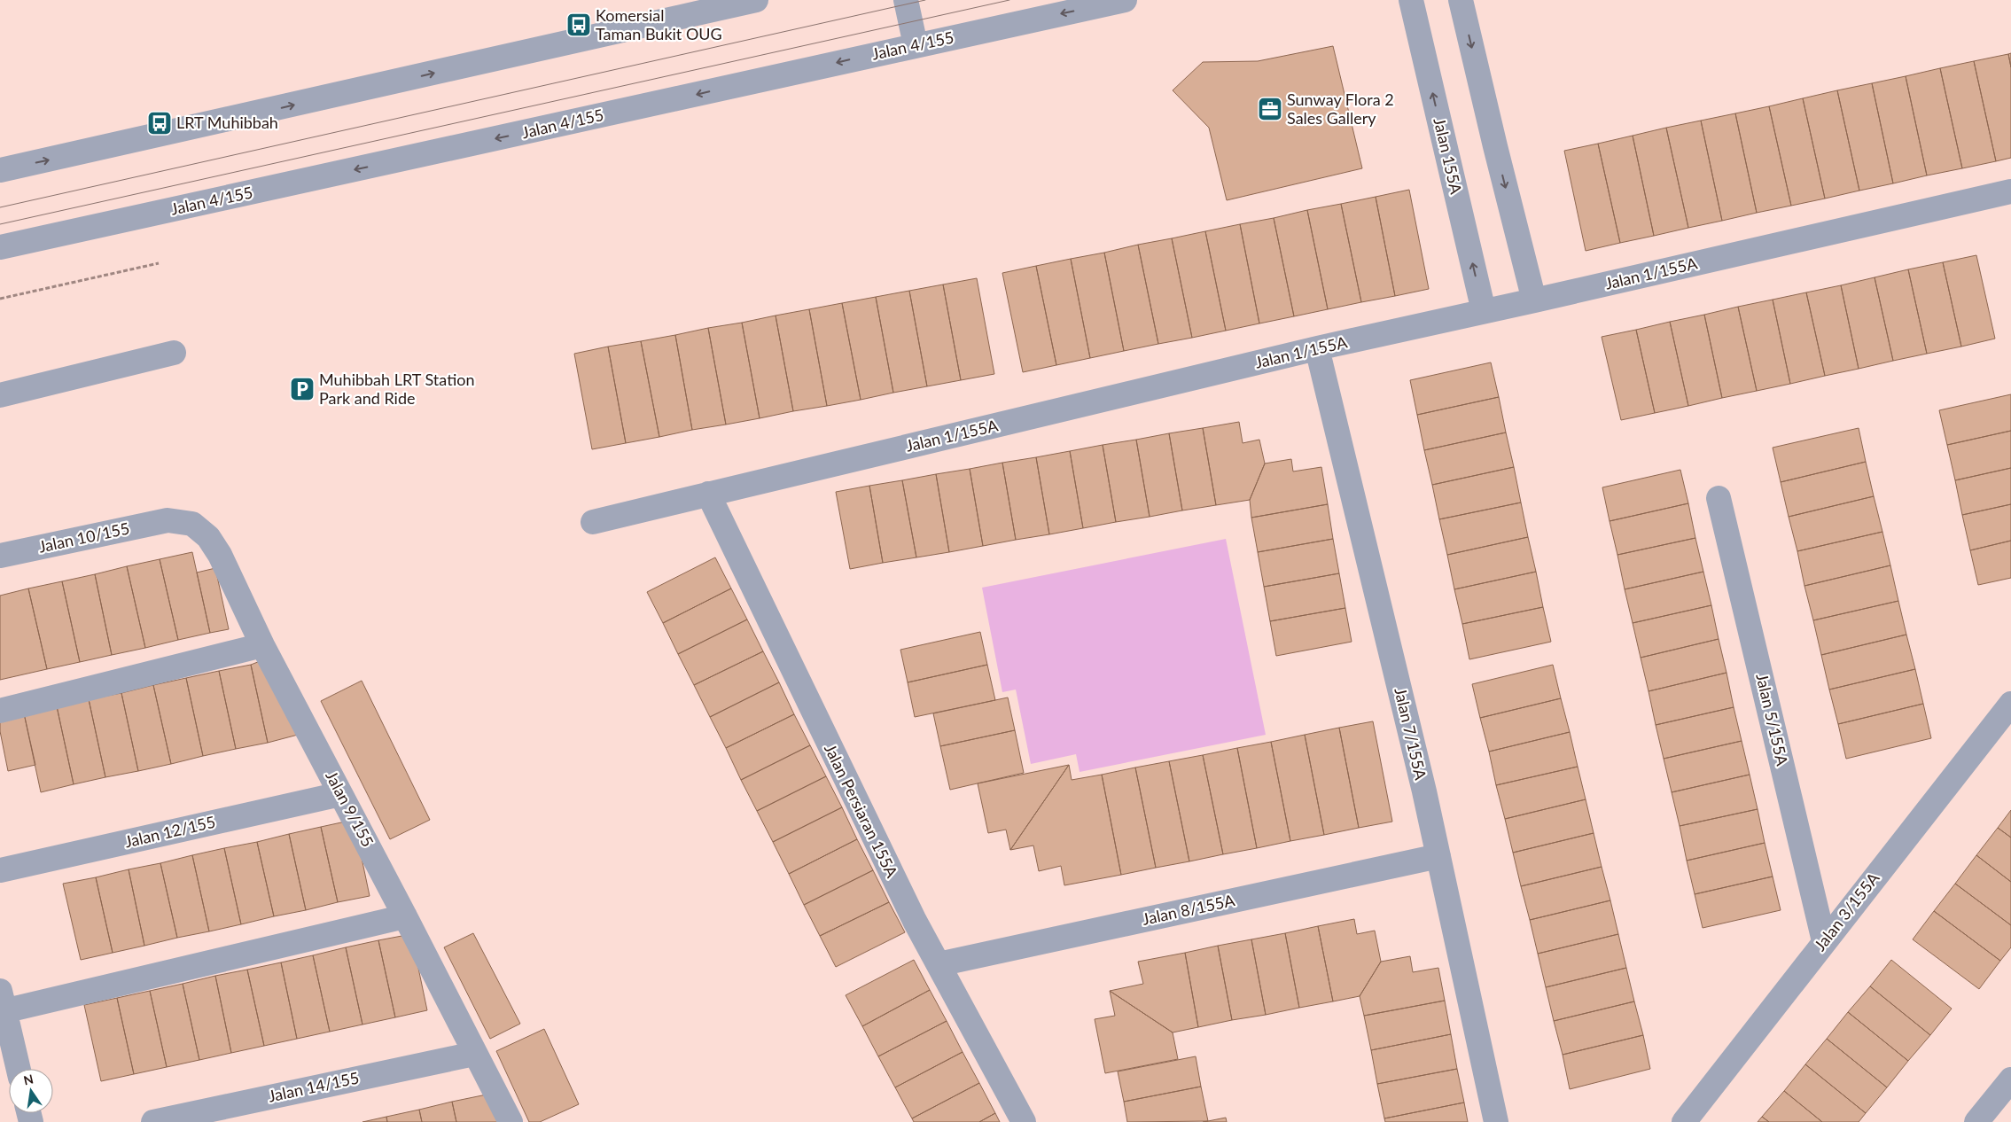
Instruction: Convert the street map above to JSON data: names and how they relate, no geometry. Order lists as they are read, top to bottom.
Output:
{
  "streets": {
    "street": [
      "Jalan 4/155",
      "Jalan 155A",
      "Jalan 1/155A",
      "Jalan 10/155",
      "Jalan 5/155A",
      "Jalan 7/155A",
      "Jalan 9/155",
      "Jalan Persiaran 155A",
      "Jalan 12/155",
      "Jalan 8/155A",
      "Jalan 3/155A",
      "Jalan 14/155"
    ]
  },
  "crossings": [
    ["Jalan 155A", "Jalan 1/155A"],
    ["Jalan 1/155A", "Jalan 7/155A"],
    ["Jalan 1/155A", "Jalan Persiaran 155A"],
    ["Jalan 10/155", "Jalan 9/155"],
    ["Jalan 5/155A", "Jalan 3/155A"],
    ["Jalan 7/155A", "Jalan 8/155A"],
    ["Jalan 9/155", "Jalan 12/155"],
    ["Jalan 9/155", "Jalan 14/155"],
    ["Jalan Persiaran 155A", "Jalan 8/155A"]
  ],
  "places": {
    "bus stop": ["Komersial Taman Bukit OUG", "LRT Muhibbah"],
    "office": ["Sunway Flora 2 Sales Gallery"],
    "parking": ["Muhibbah LRT Station Park and Ride"]
  },
  "north": "top"
}
